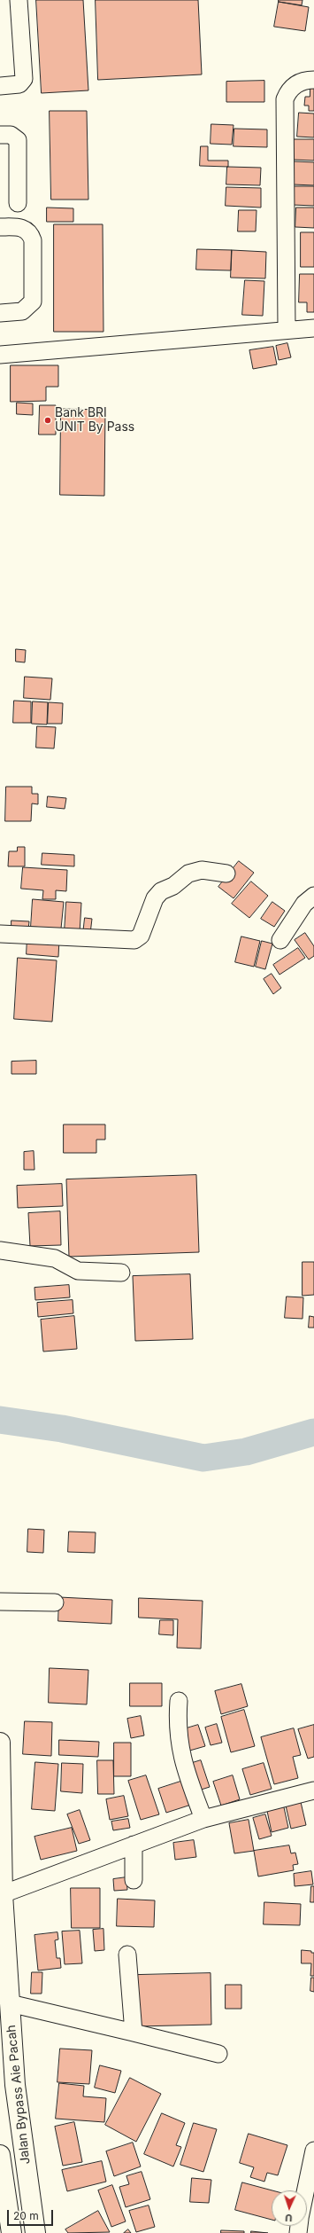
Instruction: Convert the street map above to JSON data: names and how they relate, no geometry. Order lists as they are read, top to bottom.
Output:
{
  "streets": {
    "highway": ["Jalan Bypass Aie Pacah"]
  },
  "places": ["Bank BRI UNIT By Pass"],
  "scale_bar": "20 m",
  "north": "bottom"
}
